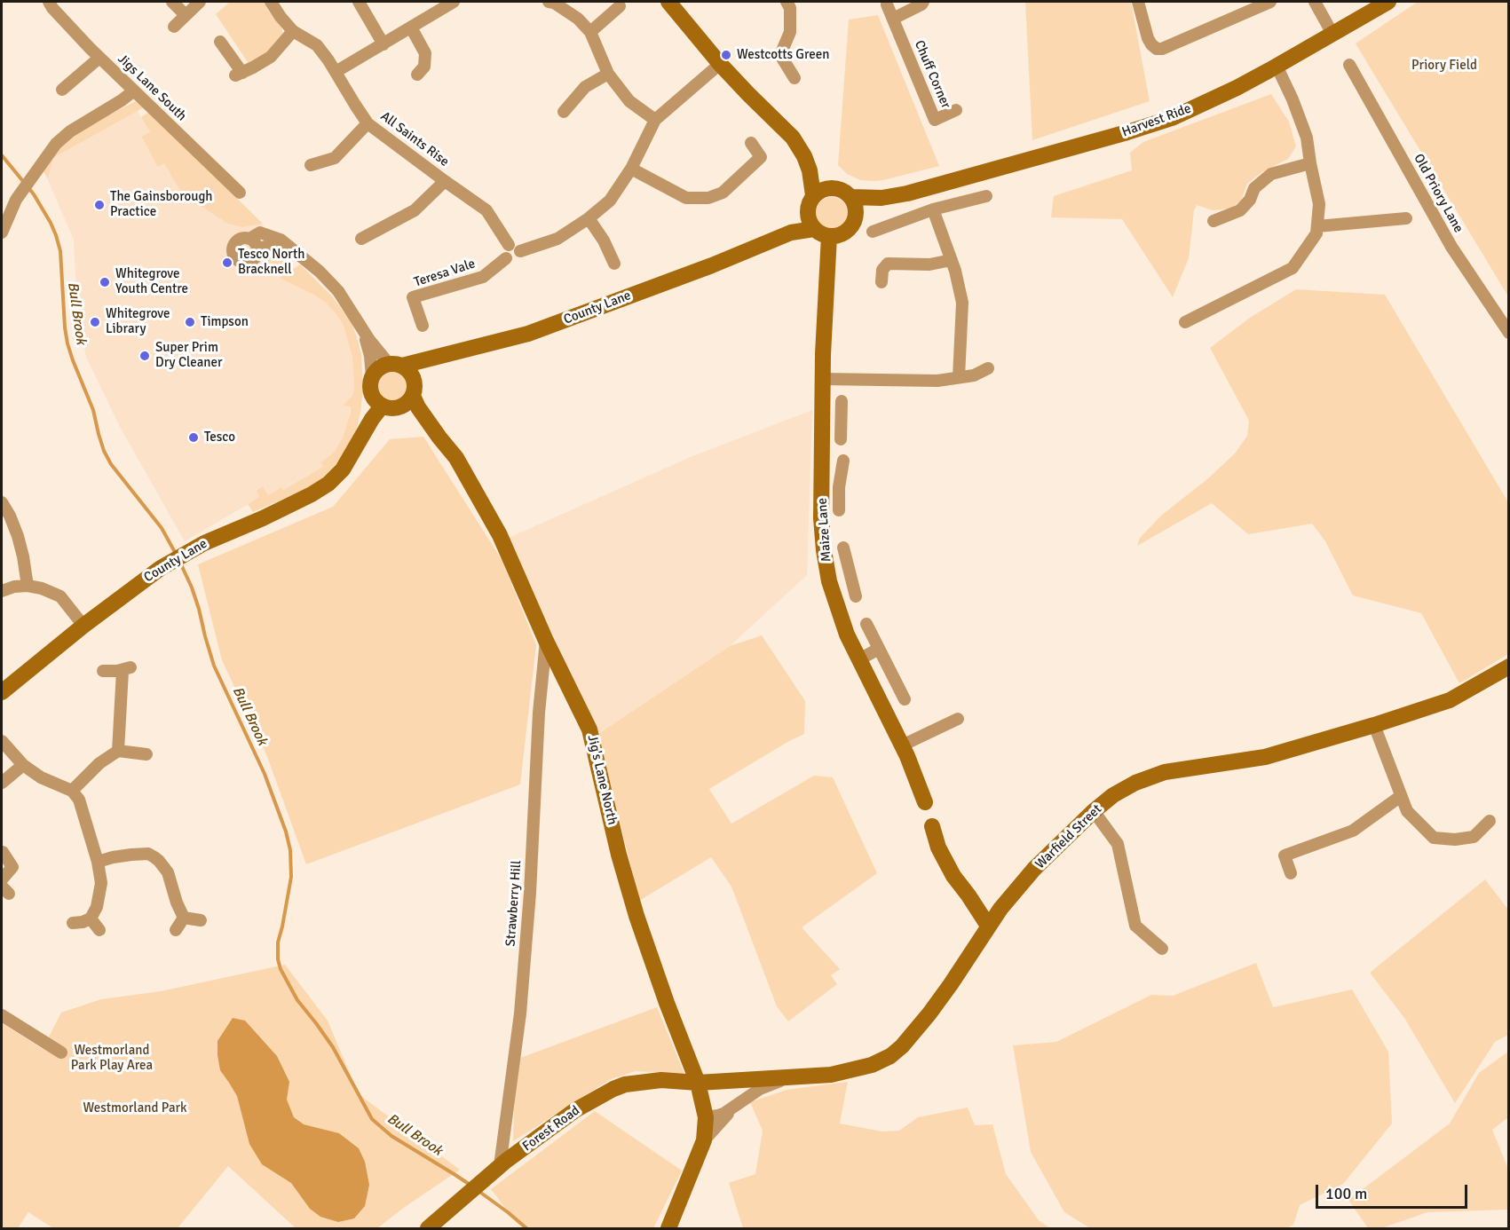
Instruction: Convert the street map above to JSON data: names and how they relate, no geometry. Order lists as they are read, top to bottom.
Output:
{
  "streets": {
    "street": [
      "Chuff Corner",
      "Jigs Lane South",
      "Harvest Ride",
      "All Saints Rise",
      "Old Priory Lane",
      "Teresa Vale",
      "County Lane",
      "Maize Lane",
      "Jig's Lane North",
      "Warfield Street",
      "Strawberry Hill",
      "Forest Road"
    ]
  },
  "crossings": [
    ["Harvest Ride", "County Lane"],
    ["Harvest Ride", "Maize Lane"],
    ["All Saints Rise", "Teresa Vale"],
    ["County Lane", "Maize Lane"],
    ["County Lane", "Jig's Lane North"],
    ["Jig's Lane North", "Warfield Street"],
    ["Jig's Lane North", "Strawberry Hill"],
    ["Jig's Lane North", "Forest Road"],
    ["Warfield Street", "Forest Road"],
    ["Strawberry Hill", "Forest Road"]
  ],
  "water": ["Bull Brook"],
  "parks": ["Priory Field", "Westmorland Park Play Area", "Westmorland Park"],
  "places": [
    "Westcotts Green",
    "The Gainsborough Practice",
    "Tesco North Bracknell",
    "Whitegrove Youth Centre",
    "Whitegrove Library",
    "Timpson",
    "Super Prim Dry Cleaner",
    "Tesco"
  ],
  "scale_bar": "100 m"
}
